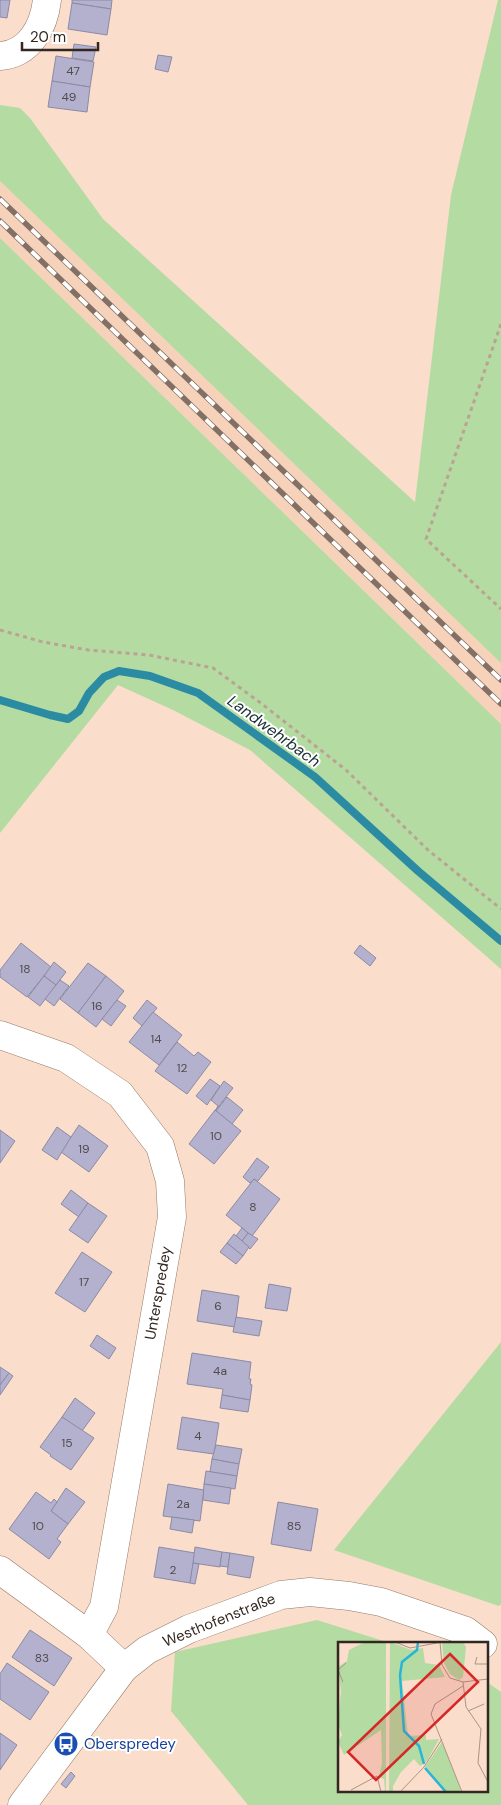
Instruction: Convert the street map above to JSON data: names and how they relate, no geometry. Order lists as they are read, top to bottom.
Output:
{
  "streets": {
    "street": ["Unterspredey", "Westhofenstraße"]
  },
  "water": ["Landwehrbach"],
  "places": {
    "bus stop": ["Oberspredey"]
  },
  "house_numbers": [
    "47",
    "49",
    "18",
    "16",
    "14",
    "12",
    "10",
    "19",
    "8",
    "17",
    "6",
    "4a",
    "4",
    "15",
    "2a",
    "10",
    "85",
    "2",
    "83"
  ],
  "scale_bar": "20 m"
}
